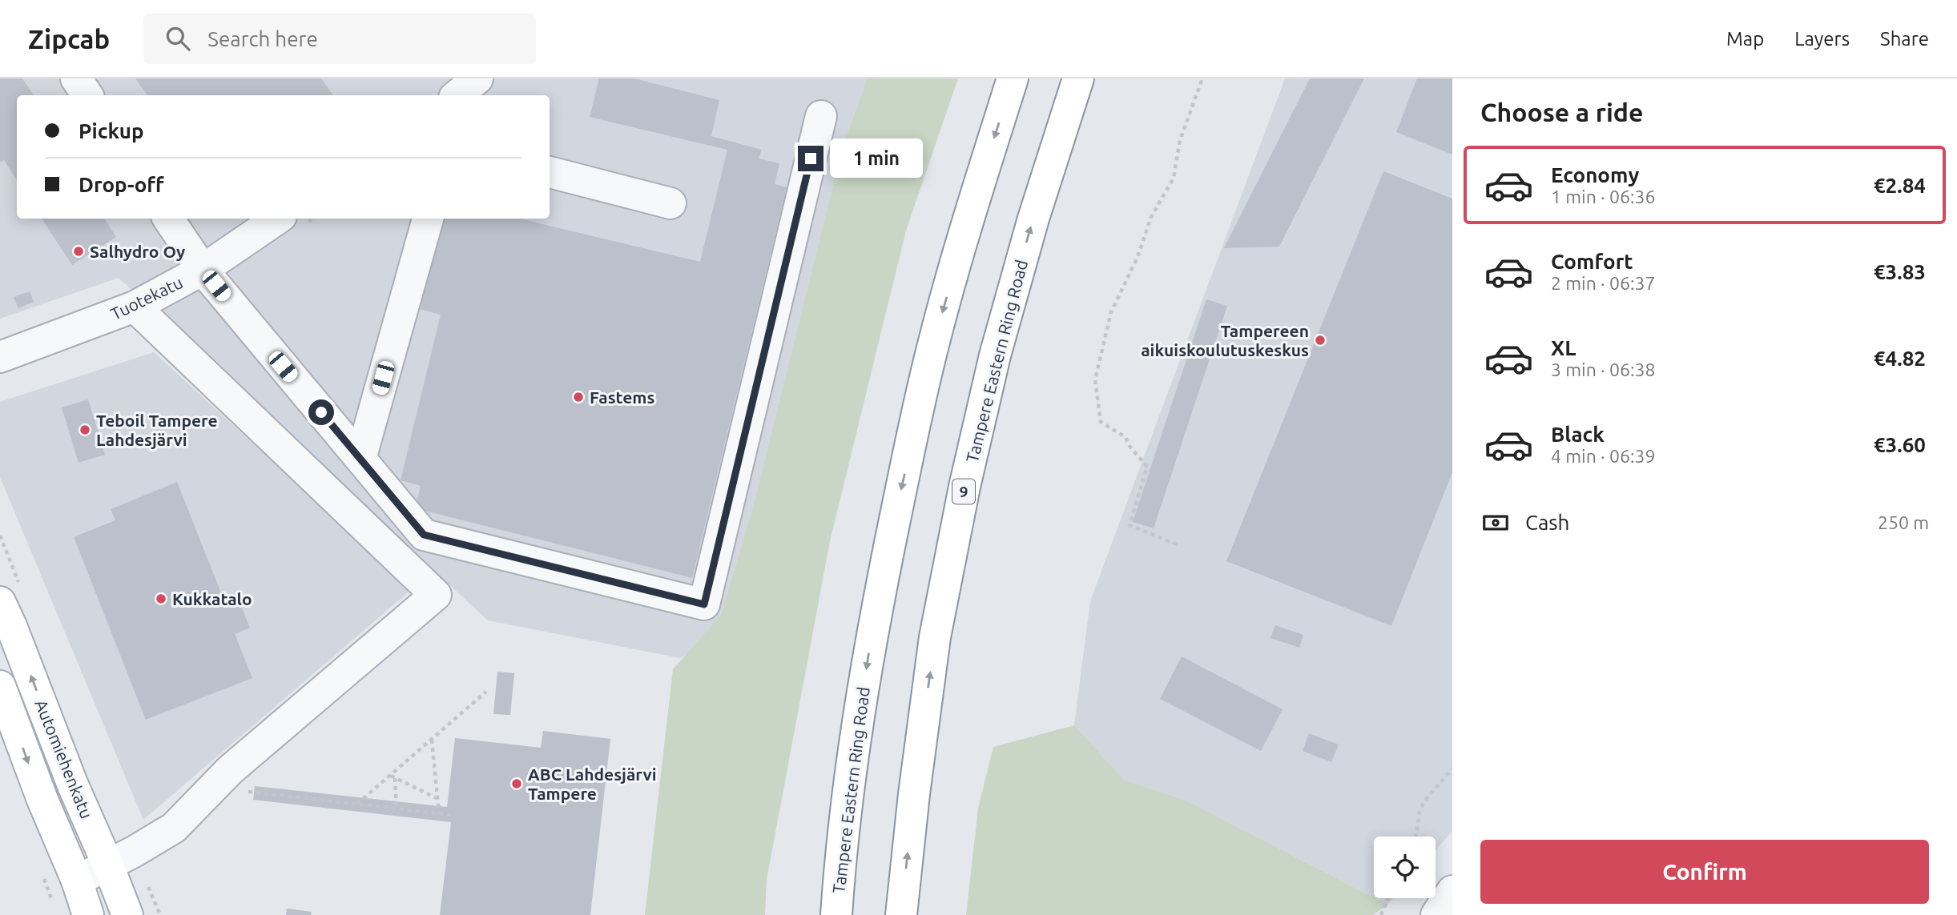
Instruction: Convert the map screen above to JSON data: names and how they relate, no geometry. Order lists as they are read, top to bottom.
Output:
{
  "streets": {
    "main road": ["Tampere Eastern Ring Road", "9", "Automiehenkatu"],
    "street": ["Tuotekatu"]
  },
  "places": [
    "Salhydro Oy",
    "Tampereen aikuiskoulutuskeskus",
    "Fastems",
    "Teboil Tampere Lahdesjärvi",
    "Kukkatalo",
    "ABC Lahdesjärvi Tampere"
  ],
  "page": {
    "header": "Zipcab",
    "search": "Search here",
    "nav": ["Map", "Layers", "Share"],
    "heading": "Choose a ride",
    "banner": ["Pickup", "Drop-off"],
    "bubble": "1 min",
    "list": [
      {
        "name": "Economy",
        "note": "1 min · 06:36",
        "value": "€2.84"
      },
      {
        "name": "Comfort",
        "note": "2 min · 06:37",
        "value": "€3.83"
      },
      {
        "name": "XL",
        "note": "3 min · 06:38",
        "value": "€4.82"
      },
      {
        "name": "Black",
        "note": "4 min · 06:39",
        "value": "€3.60"
      }
    ],
    "pay": ["Cash", "250 m"],
    "buttons": "Confirm"
  }
}
